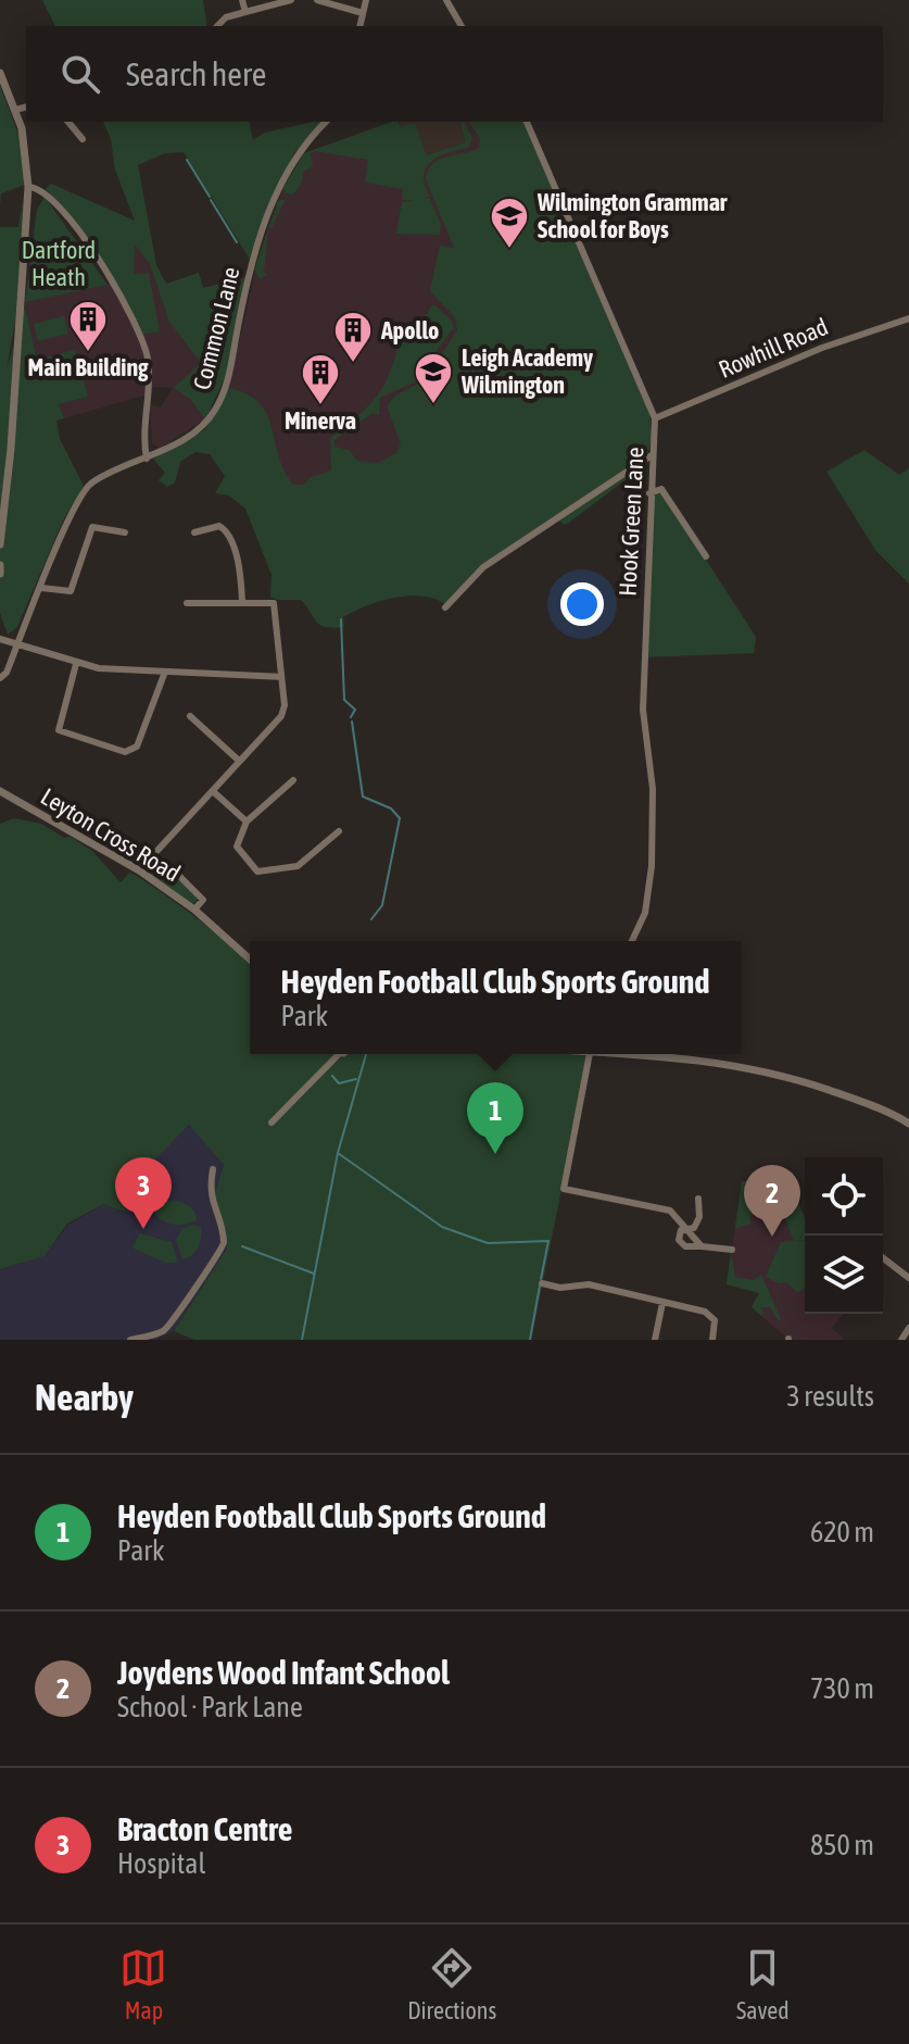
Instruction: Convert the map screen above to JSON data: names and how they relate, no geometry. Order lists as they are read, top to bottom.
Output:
{
  "streets": {
    "street": [
      "Common Lane",
      "Rowhill Road",
      "Hook Green Lane",
      "Leyton Cross Road"
    ]
  },
  "crossings": [
    ["Rowhill Road", "Hook Green Lane"]
  ],
  "parks": ["Dartford Heath"],
  "places": {
    "school or university": ["Wilmington Grammar School for Boys", "Leigh Academy Wilmington"],
    "building": ["Main Building", "Apollo", "Minerva"]
  },
  "page": {
    "search": "Search here",
    "popup": ["Heyden Football Club Sports Ground", "Park"],
    "pins": ["1", "3", "2"],
    "heading": ["Nearby", "3 results"],
    "list": [
      {
        "mark": "1",
        "name": "Heyden Football Club Sports Ground",
        "note": "Park",
        "value": "620 m"
      },
      {
        "mark": "2",
        "name": "Joydens Wood Infant School",
        "note": "School · Park Lane",
        "value": "730 m"
      },
      {
        "mark": "3",
        "name": "Bracton Centre",
        "note": "Hospital",
        "value": "850 m"
      }
    ],
    "nav": ["Map", "Directions", "Saved"]
  }
}
